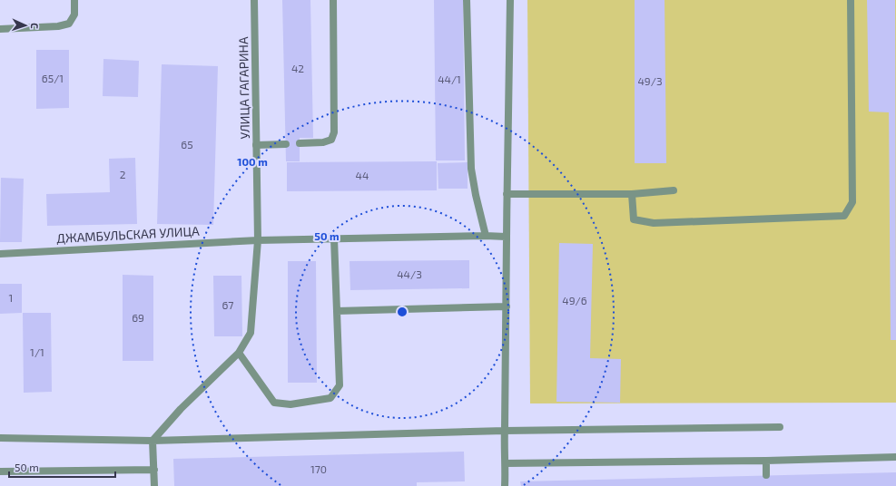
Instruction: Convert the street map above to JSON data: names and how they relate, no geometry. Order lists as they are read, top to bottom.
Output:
{
  "streets": {
    "street": ["УЛИЦА ГАГАРИНА", "ДЖАМБУЛЬСКАЯ УЛИЦА"]
  },
  "crossings": [
    ["УЛИЦА ГАГАРИНА", "ДЖАМБУЛЬСКАЯ УЛИЦА"]
  ],
  "house_numbers": [
    "42",
    "65/1",
    "44/1",
    "49/3",
    "65",
    "2",
    "44",
    "44/3",
    "1",
    "49/6",
    "67",
    "69",
    "1/1",
    "170"
  ],
  "scale_bar": "50 m",
  "north": "right",
  "rings": ["100 m", "50 m"]
}
